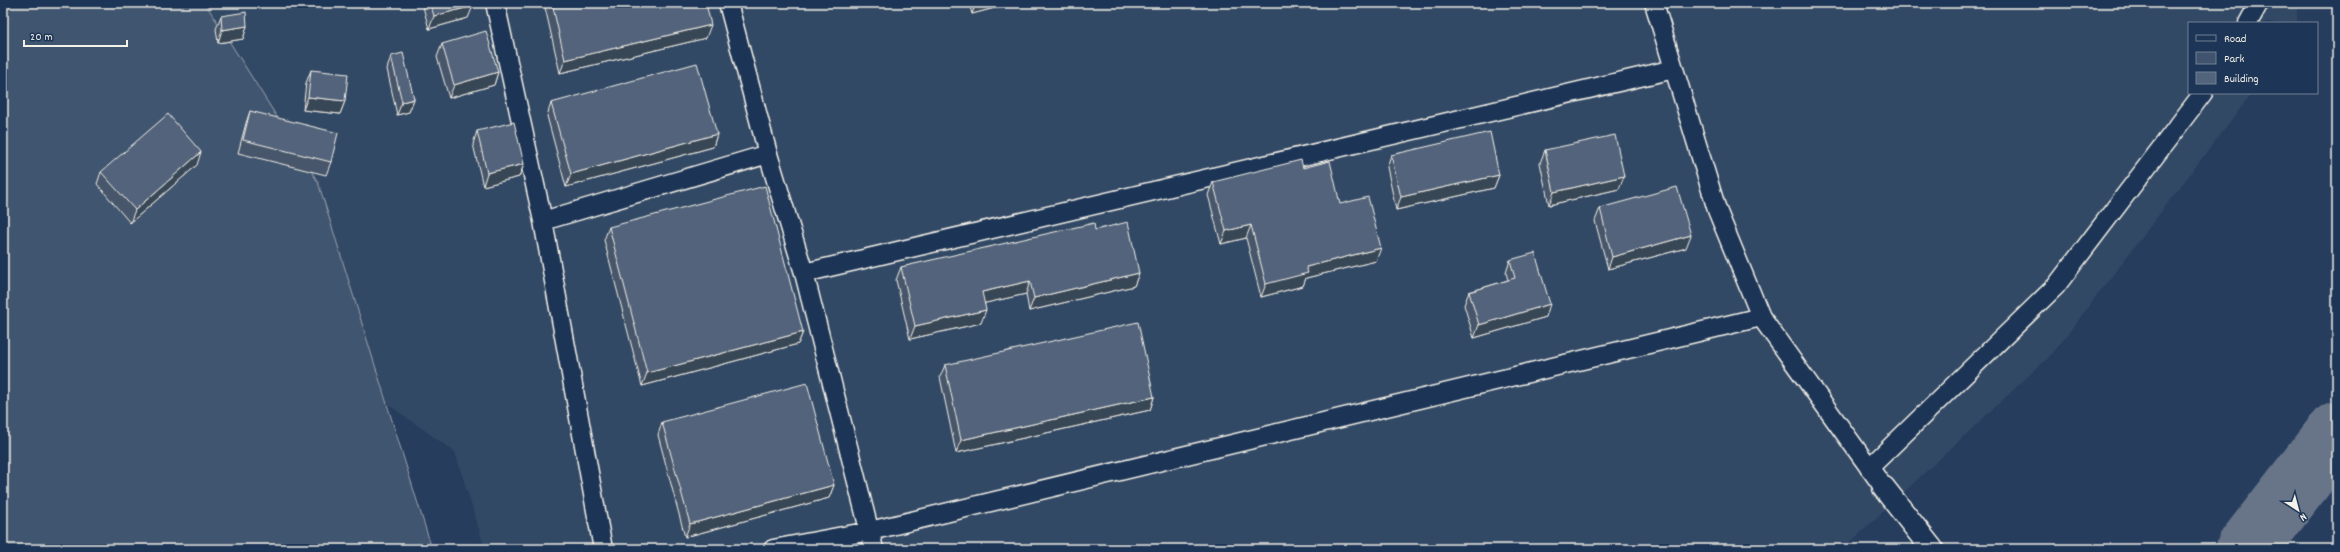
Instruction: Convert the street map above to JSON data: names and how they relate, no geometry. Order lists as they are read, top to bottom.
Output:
{
  "legend": ["Road", "Park", "Building"],
  "scale_bar": "20 m",
  "north": "bottom right"
}
